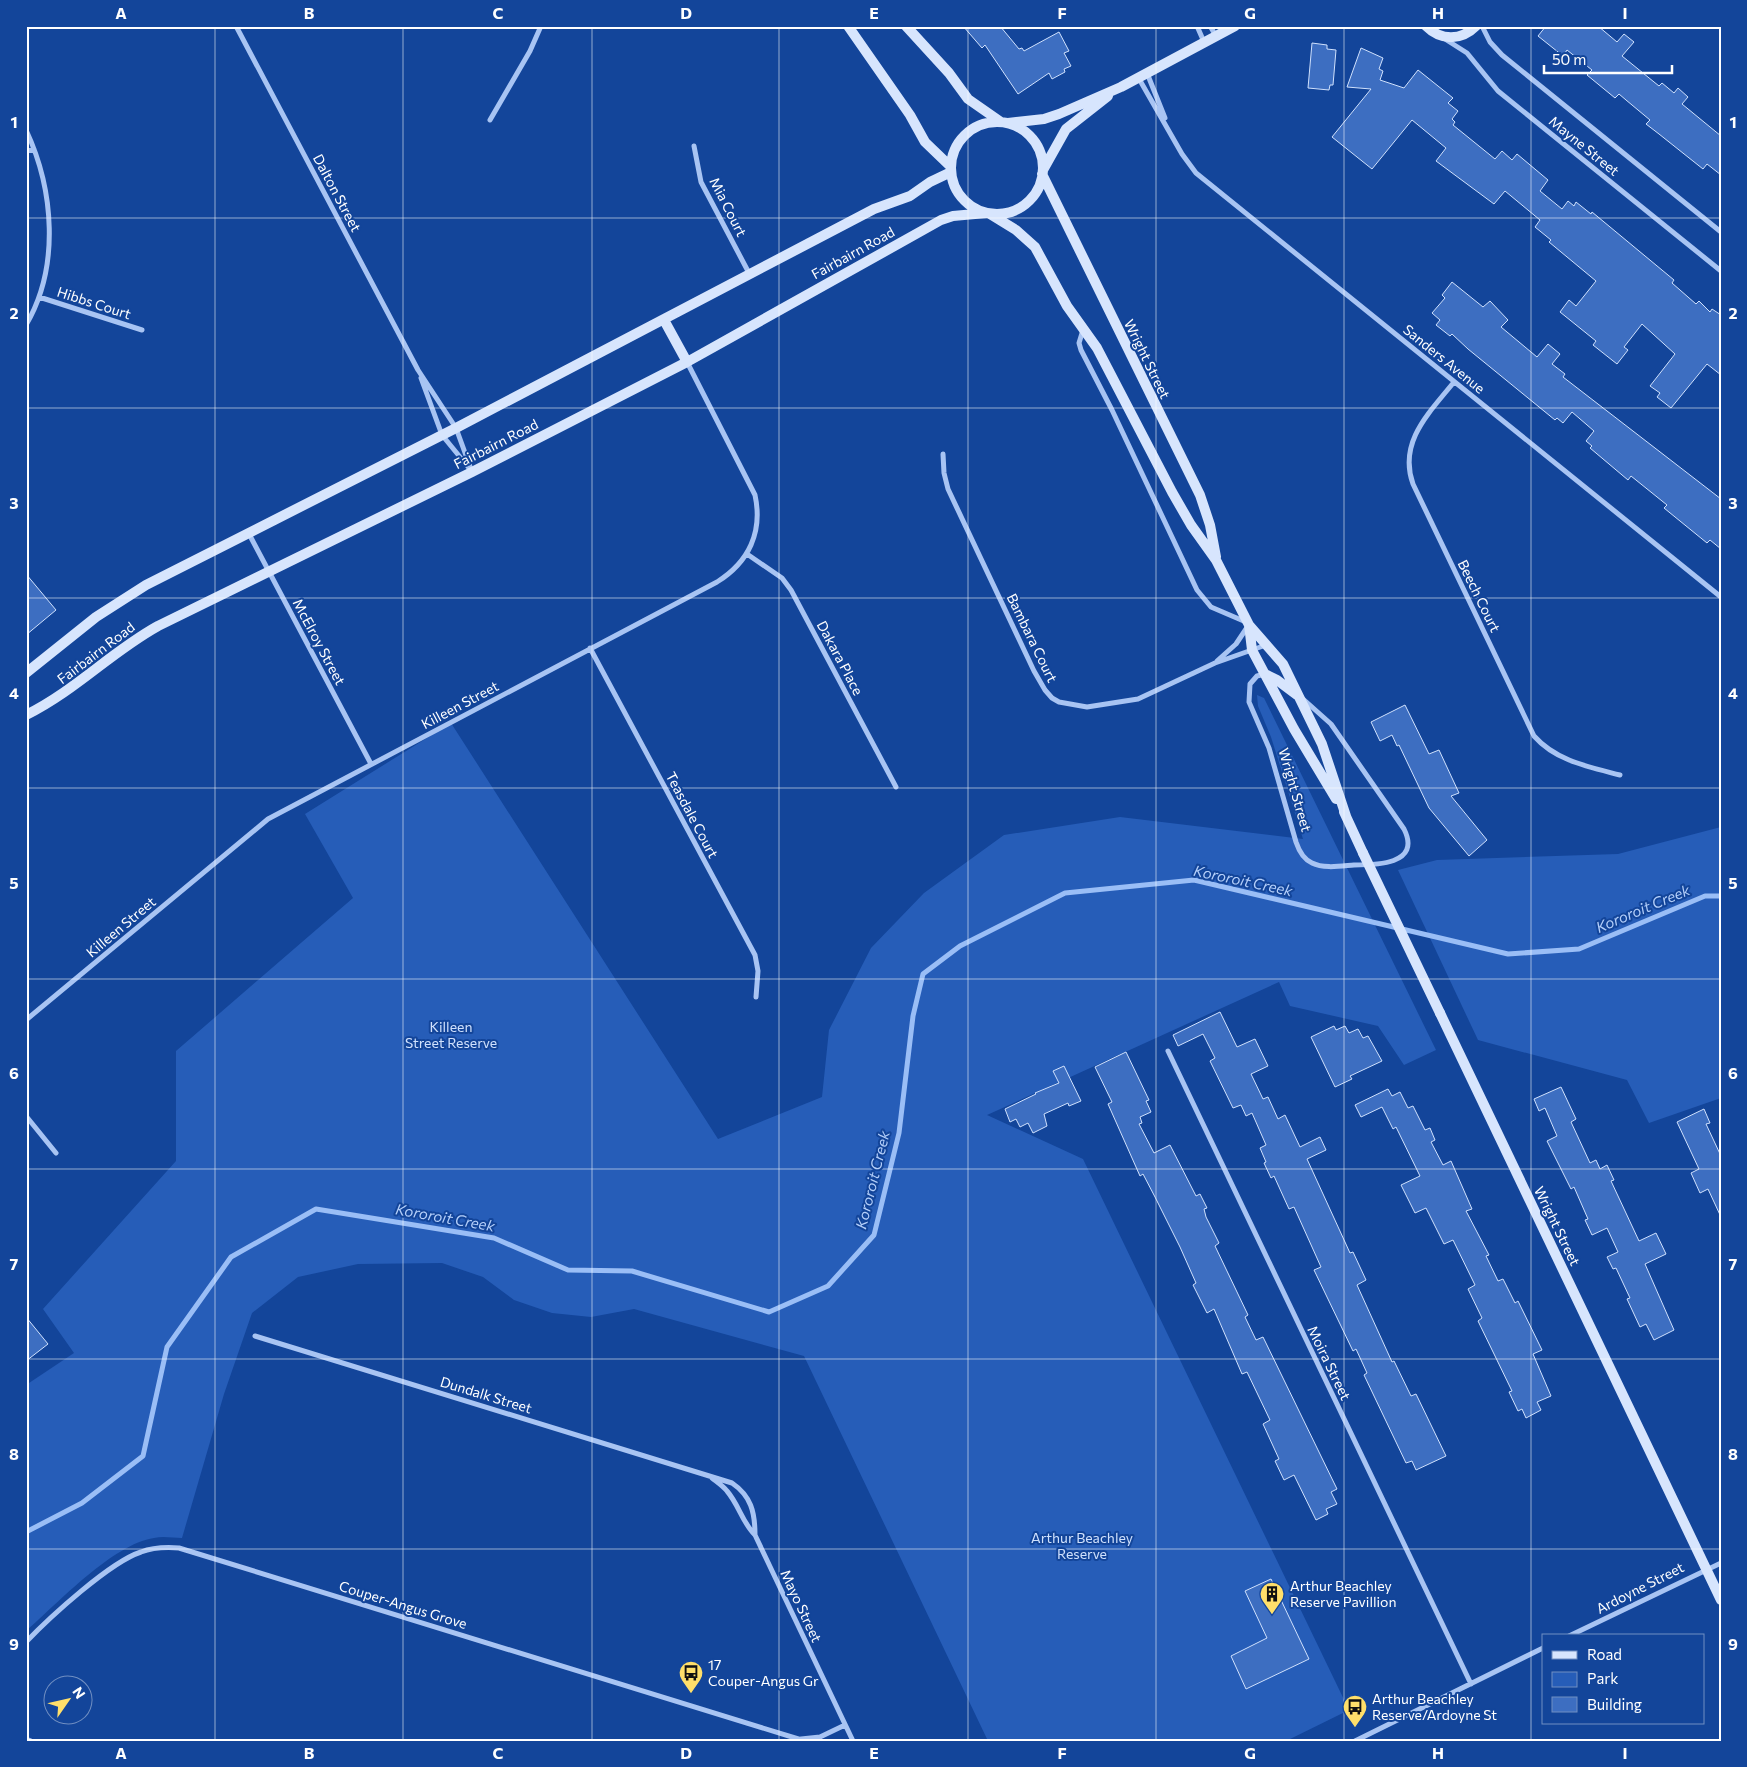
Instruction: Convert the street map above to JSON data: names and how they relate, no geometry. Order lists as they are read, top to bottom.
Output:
{
  "streets": {
    "street": [
      "Mayne Street",
      "Dalton Street",
      "Mia Court",
      "Fairbairn Road",
      "Hibbs Court",
      "Wright Street",
      "Sanders Avenue",
      "Beech Court",
      "Bambara Court",
      "McElroy Street",
      "Dakara Place",
      "Killeen Street",
      "Teasdale Court",
      "Moira Street",
      "Dundalk Street",
      "Ardoyne Street",
      "Couper-Angus Grove",
      "Mayo Street"
    ]
  },
  "crossings": [
    ["Dalton Street", "Fairbairn Road"],
    ["Mia Court", "Fairbairn Road"],
    ["Fairbairn Road", "Wright Street"],
    ["Fairbairn Road", "McElroy Street"],
    ["Fairbairn Road", "Killeen Street"],
    ["Wright Street", "Bambara Court"],
    ["Wright Street", "Ardoyne Street"],
    ["Sanders Avenue", "Beech Court"],
    ["McElroy Street", "Killeen Street"],
    ["Dakara Place", "Killeen Street"],
    ["Killeen Street", "Teasdale Court"],
    ["Dundalk Street", "Mayo Street"],
    ["Couper-Angus Grove", "Mayo Street"]
  ],
  "water": ["Kororoit Creek"],
  "parks": ["Killeen Street Reserve", "Arthur Beachley Reserve"],
  "places": {
    "building": ["Arthur Beachley Reserve Pavillion"],
    "bus stop": ["17 Couper-Angus Gr", "Arthur Beachley Reserve/Ardoyne St"]
  },
  "legend": ["Road", "Park", "Building"],
  "scale_bar": "50 m",
  "north": "top right",
  "grid": {
    "columns": [
      "A",
      "B",
      "C",
      "D",
      "E",
      "F",
      "G",
      "H",
      "I"
    ],
    "rows": [
      "1",
      "2",
      "3",
      "4",
      "5",
      "6",
      "7",
      "8",
      "9"
    ]
  }
}
